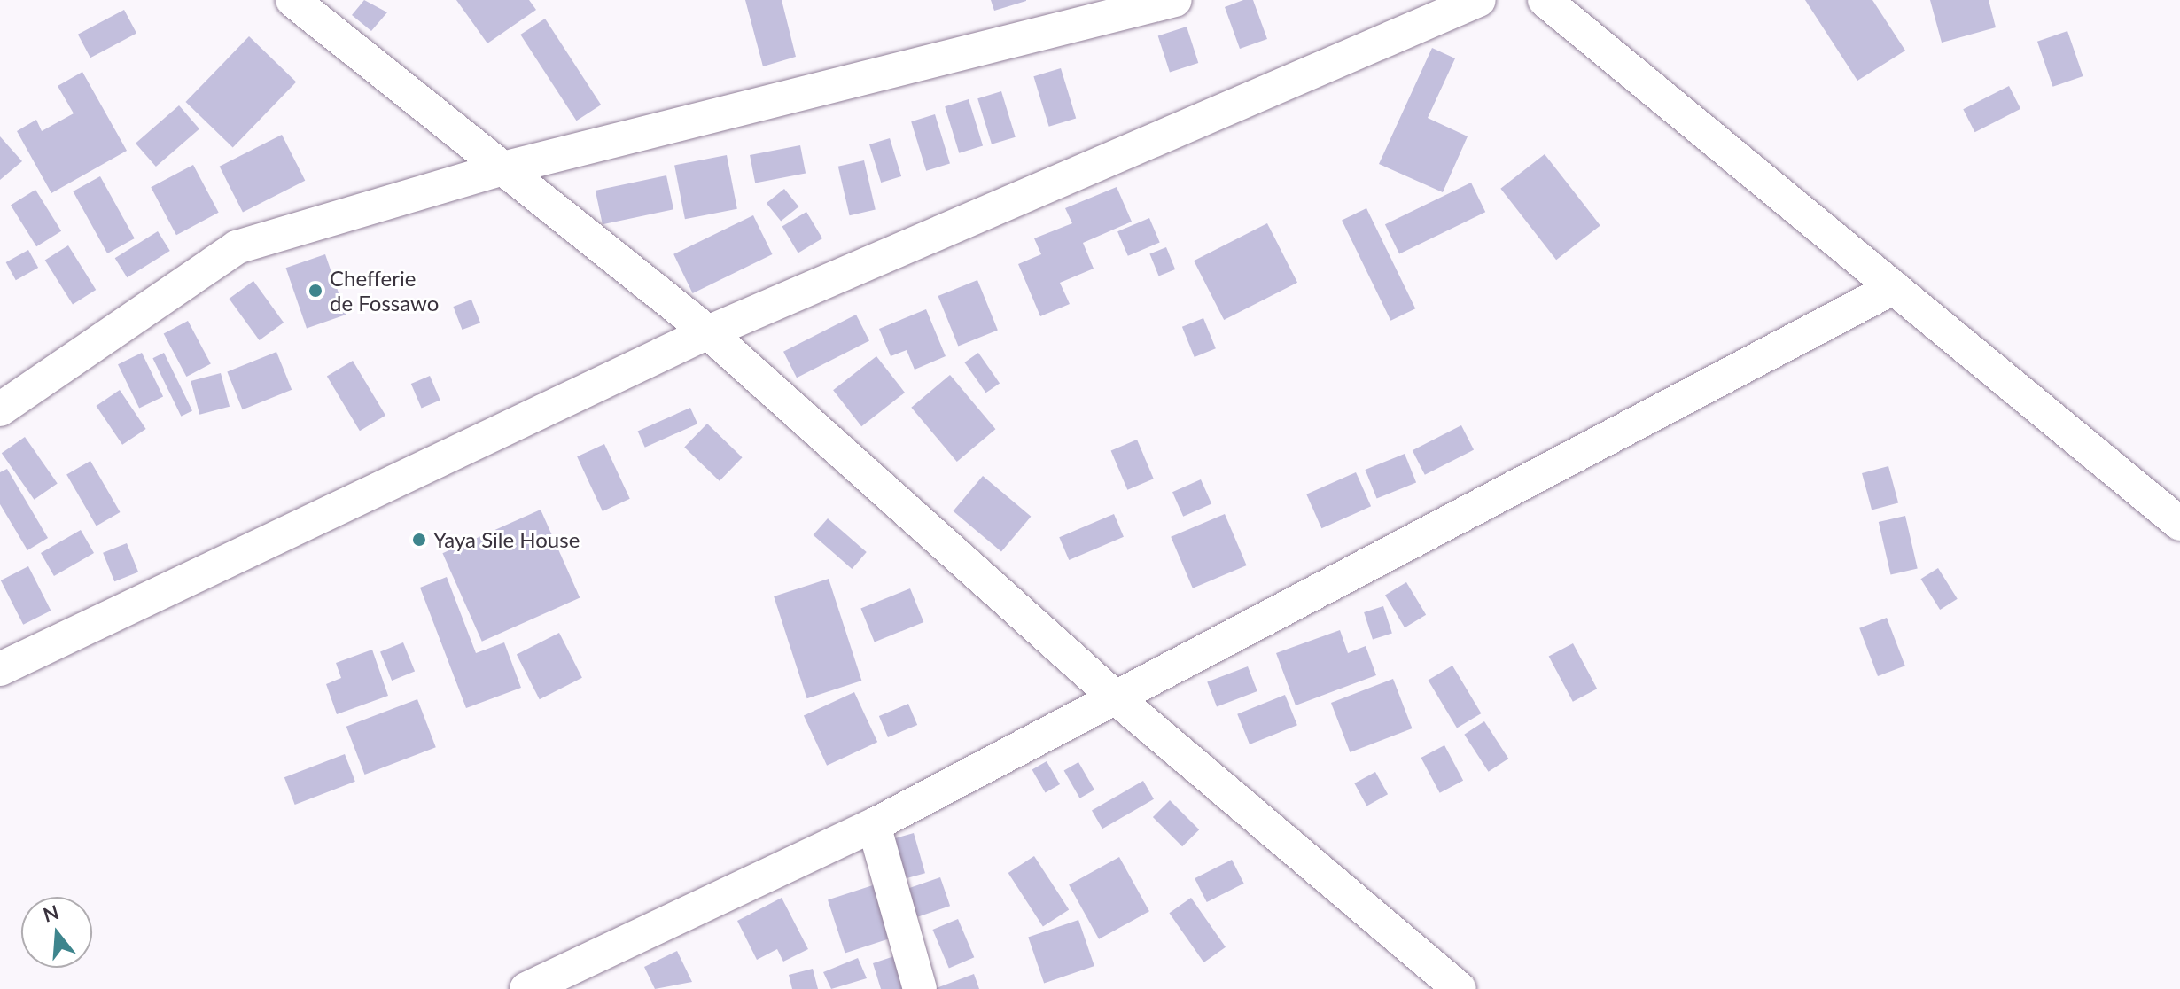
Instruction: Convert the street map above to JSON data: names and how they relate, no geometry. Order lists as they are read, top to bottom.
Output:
{
  "places": ["Chefferie de Fossawo", "Yaya Sile House"],
  "north": "top"
}
